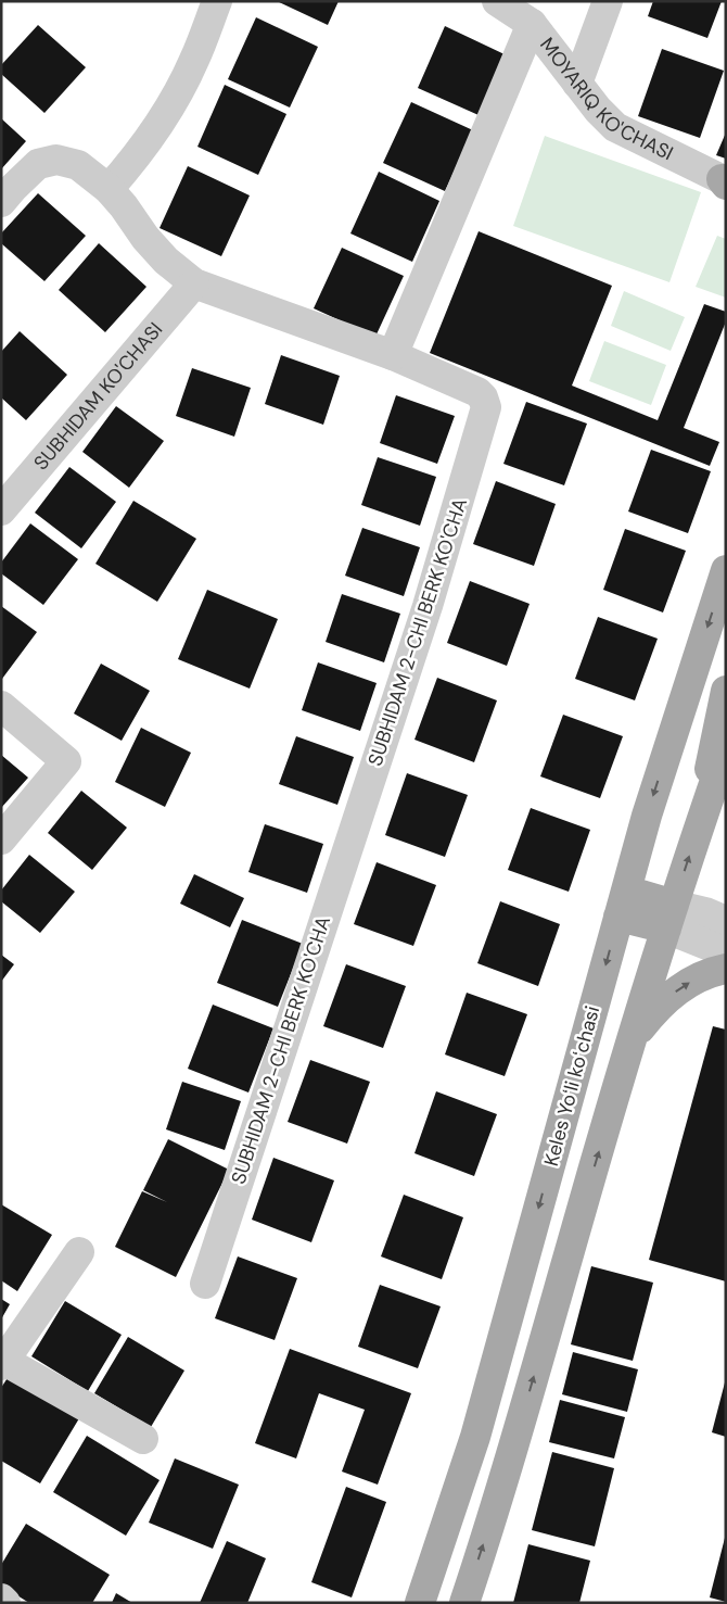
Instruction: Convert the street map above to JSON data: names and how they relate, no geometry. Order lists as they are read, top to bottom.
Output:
{
  "streets": {
    "main road": ["Keles Yoʻli koʻchasi"],
    "street": ["MOYARIQ KO'CHASI", "SUBHIDAM KO'CHASI", "SUBHIDAM 2-CHI BERK KO'CHA"]
  },
  "crossings": [
    ["SUBHIDAM KO'CHASI", "SUBHIDAM 2-CHI BERK KO'CHA"]
  ]
}
